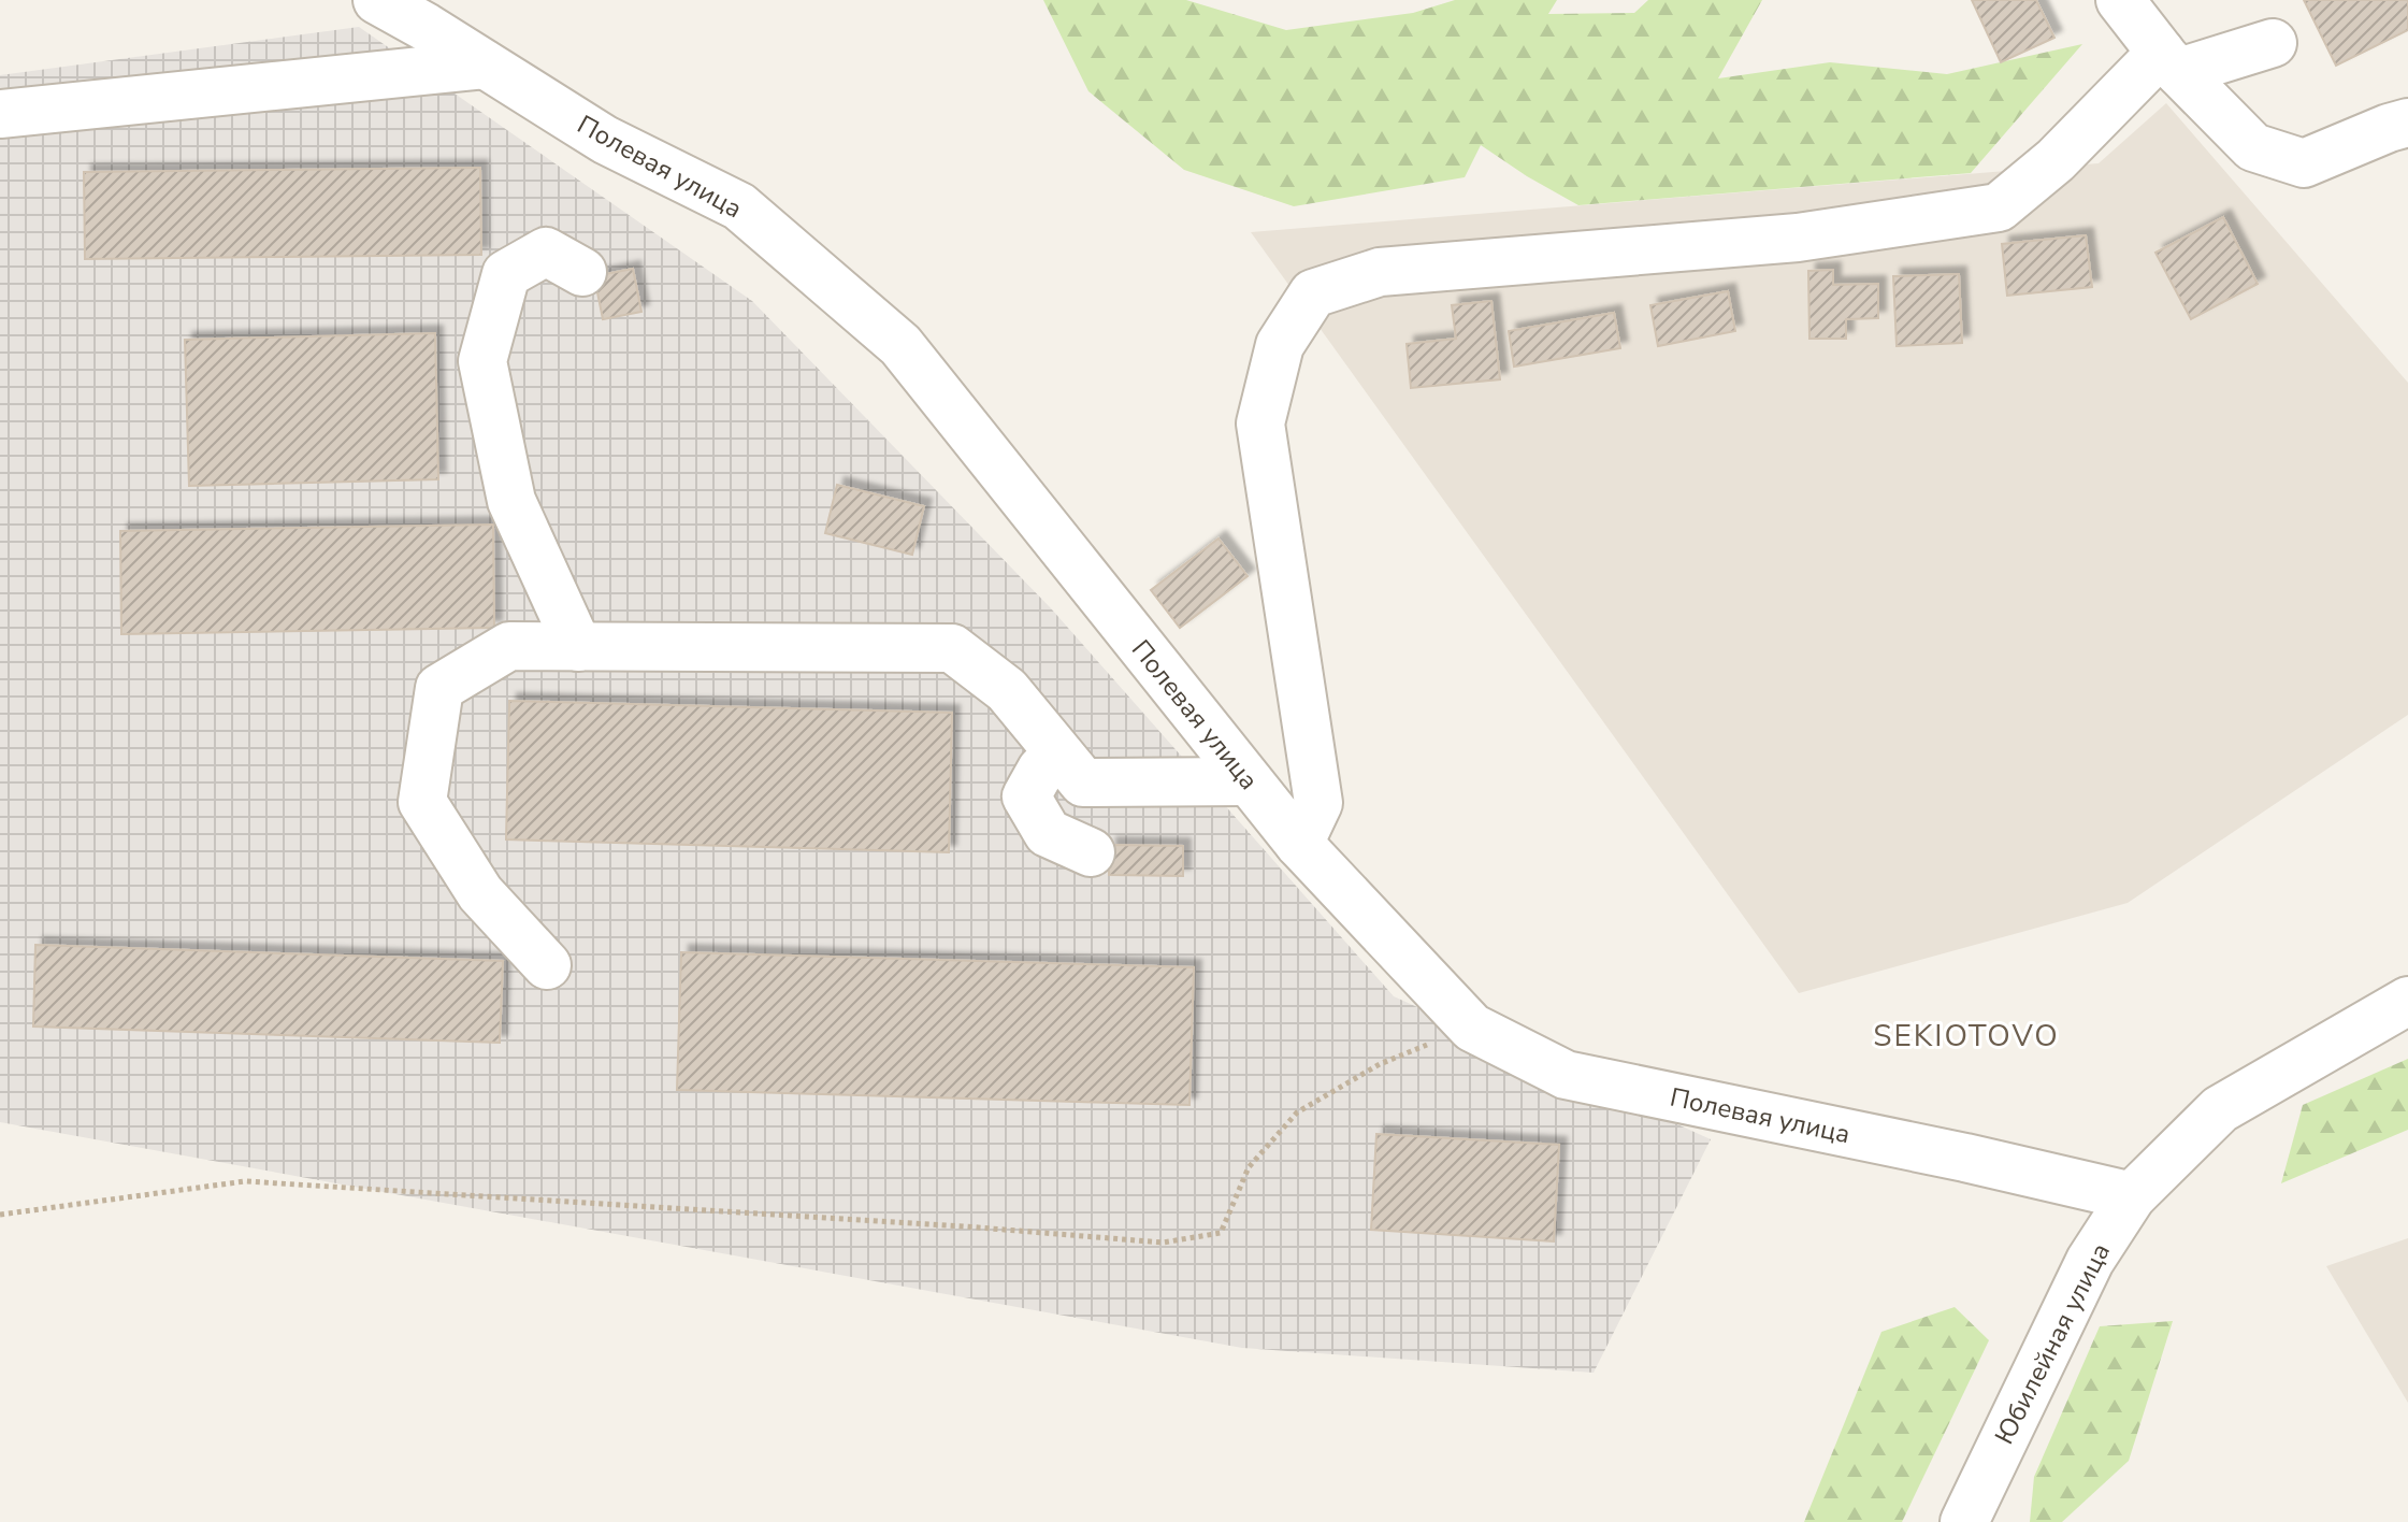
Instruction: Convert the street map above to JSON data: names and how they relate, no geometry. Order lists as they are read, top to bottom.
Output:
{
  "streets": {
    "street": ["Полевая улица", "Юбилейная улица"]
  },
  "crossings": [
    ["Полевая улица", "Юбилейная улица"]
  ],
  "districts": ["SEKIOTOVO"]
}
